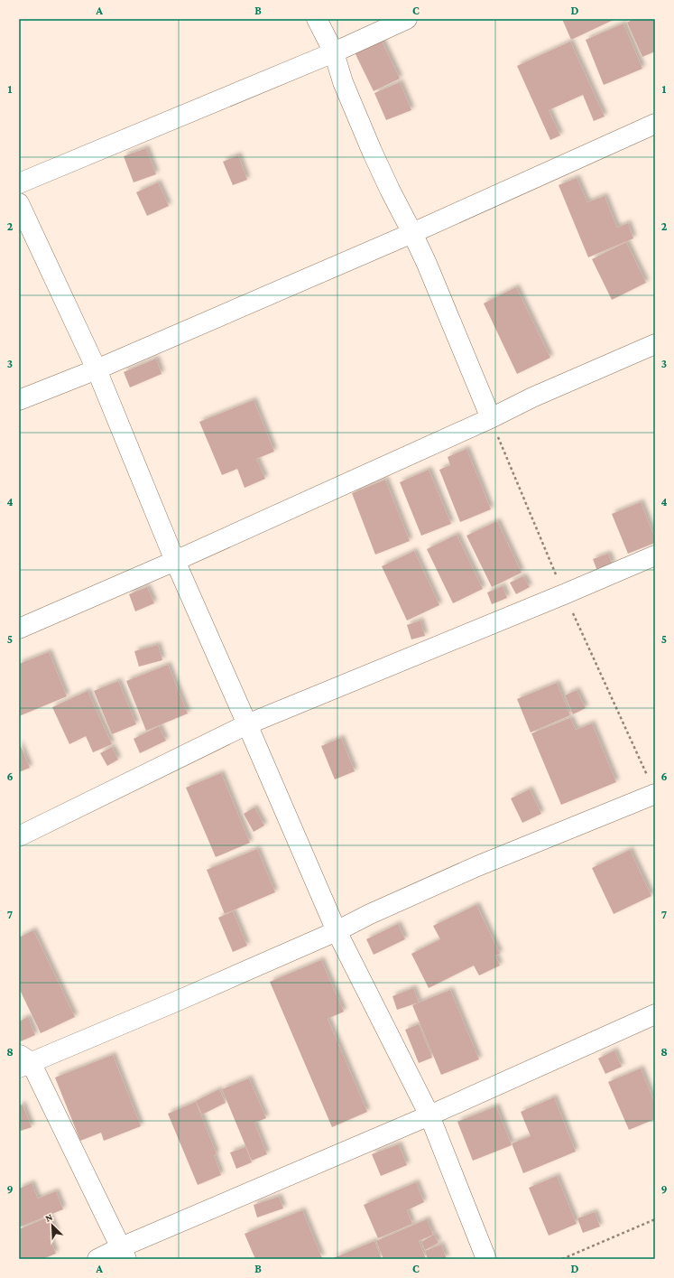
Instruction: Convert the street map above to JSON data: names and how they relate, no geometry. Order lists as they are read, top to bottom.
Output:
{
  "north": "top left",
  "grid": {
    "columns": [
      "A",
      "B",
      "C",
      "D"
    ],
    "rows": [
      "1",
      "2",
      "3",
      "4",
      "5",
      "6",
      "7",
      "8",
      "9"
    ]
  }
}
